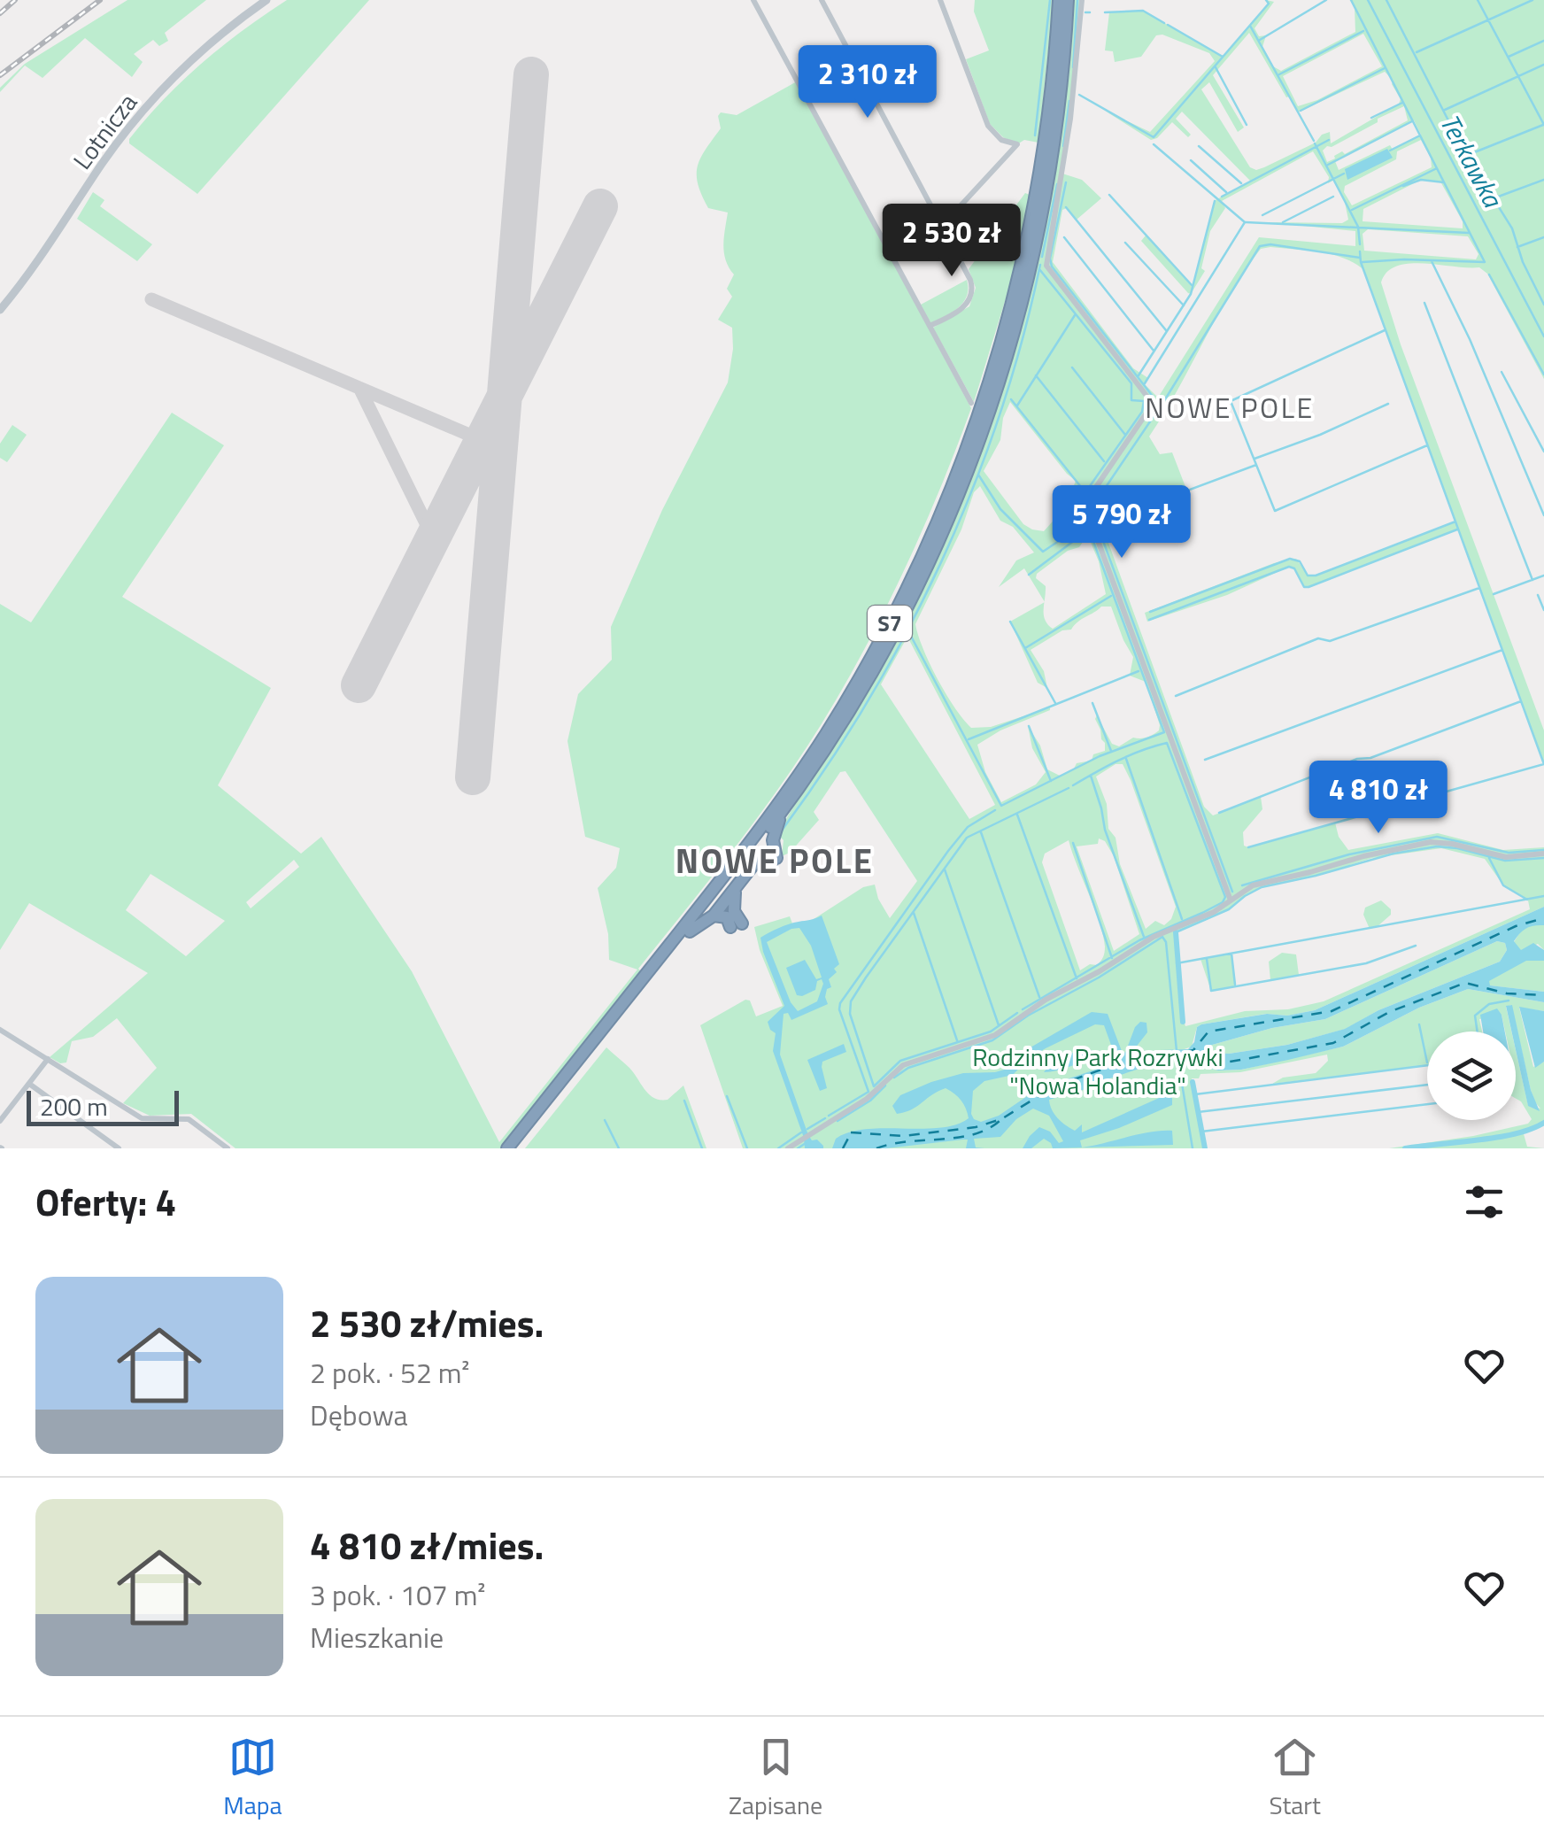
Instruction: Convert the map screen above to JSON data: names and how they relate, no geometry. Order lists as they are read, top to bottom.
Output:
{
  "streets": {
    "highway": ["S7"],
    "street": ["Lotnicza"]
  },
  "districts": ["NOWE POLE", "NOWE POLE"],
  "water": ["Terkawka"],
  "parks": ["Rodzinny Park Rozrywki \"Nowa Holandia\""],
  "scale_bar": "200 m",
  "page": {
    "price": [
      "2 310 zł",
      "2 530 zł",
      "5 790 zł",
      "4 810 zł"
    ],
    "scale": "200 m",
    "heading": "Oferty: 4",
    "list": [
      {
        "name": "2 530 zł/mies.",
        "note": "2 pok. · 52 m² · Dębowa"
      },
      {
        "name": "4 810 zł/mies.",
        "note": "3 pok. · 107 m² · Mieszkanie"
      }
    ],
    "tabs": ["Mapa", "Zapisane", "Start"]
  }
}
